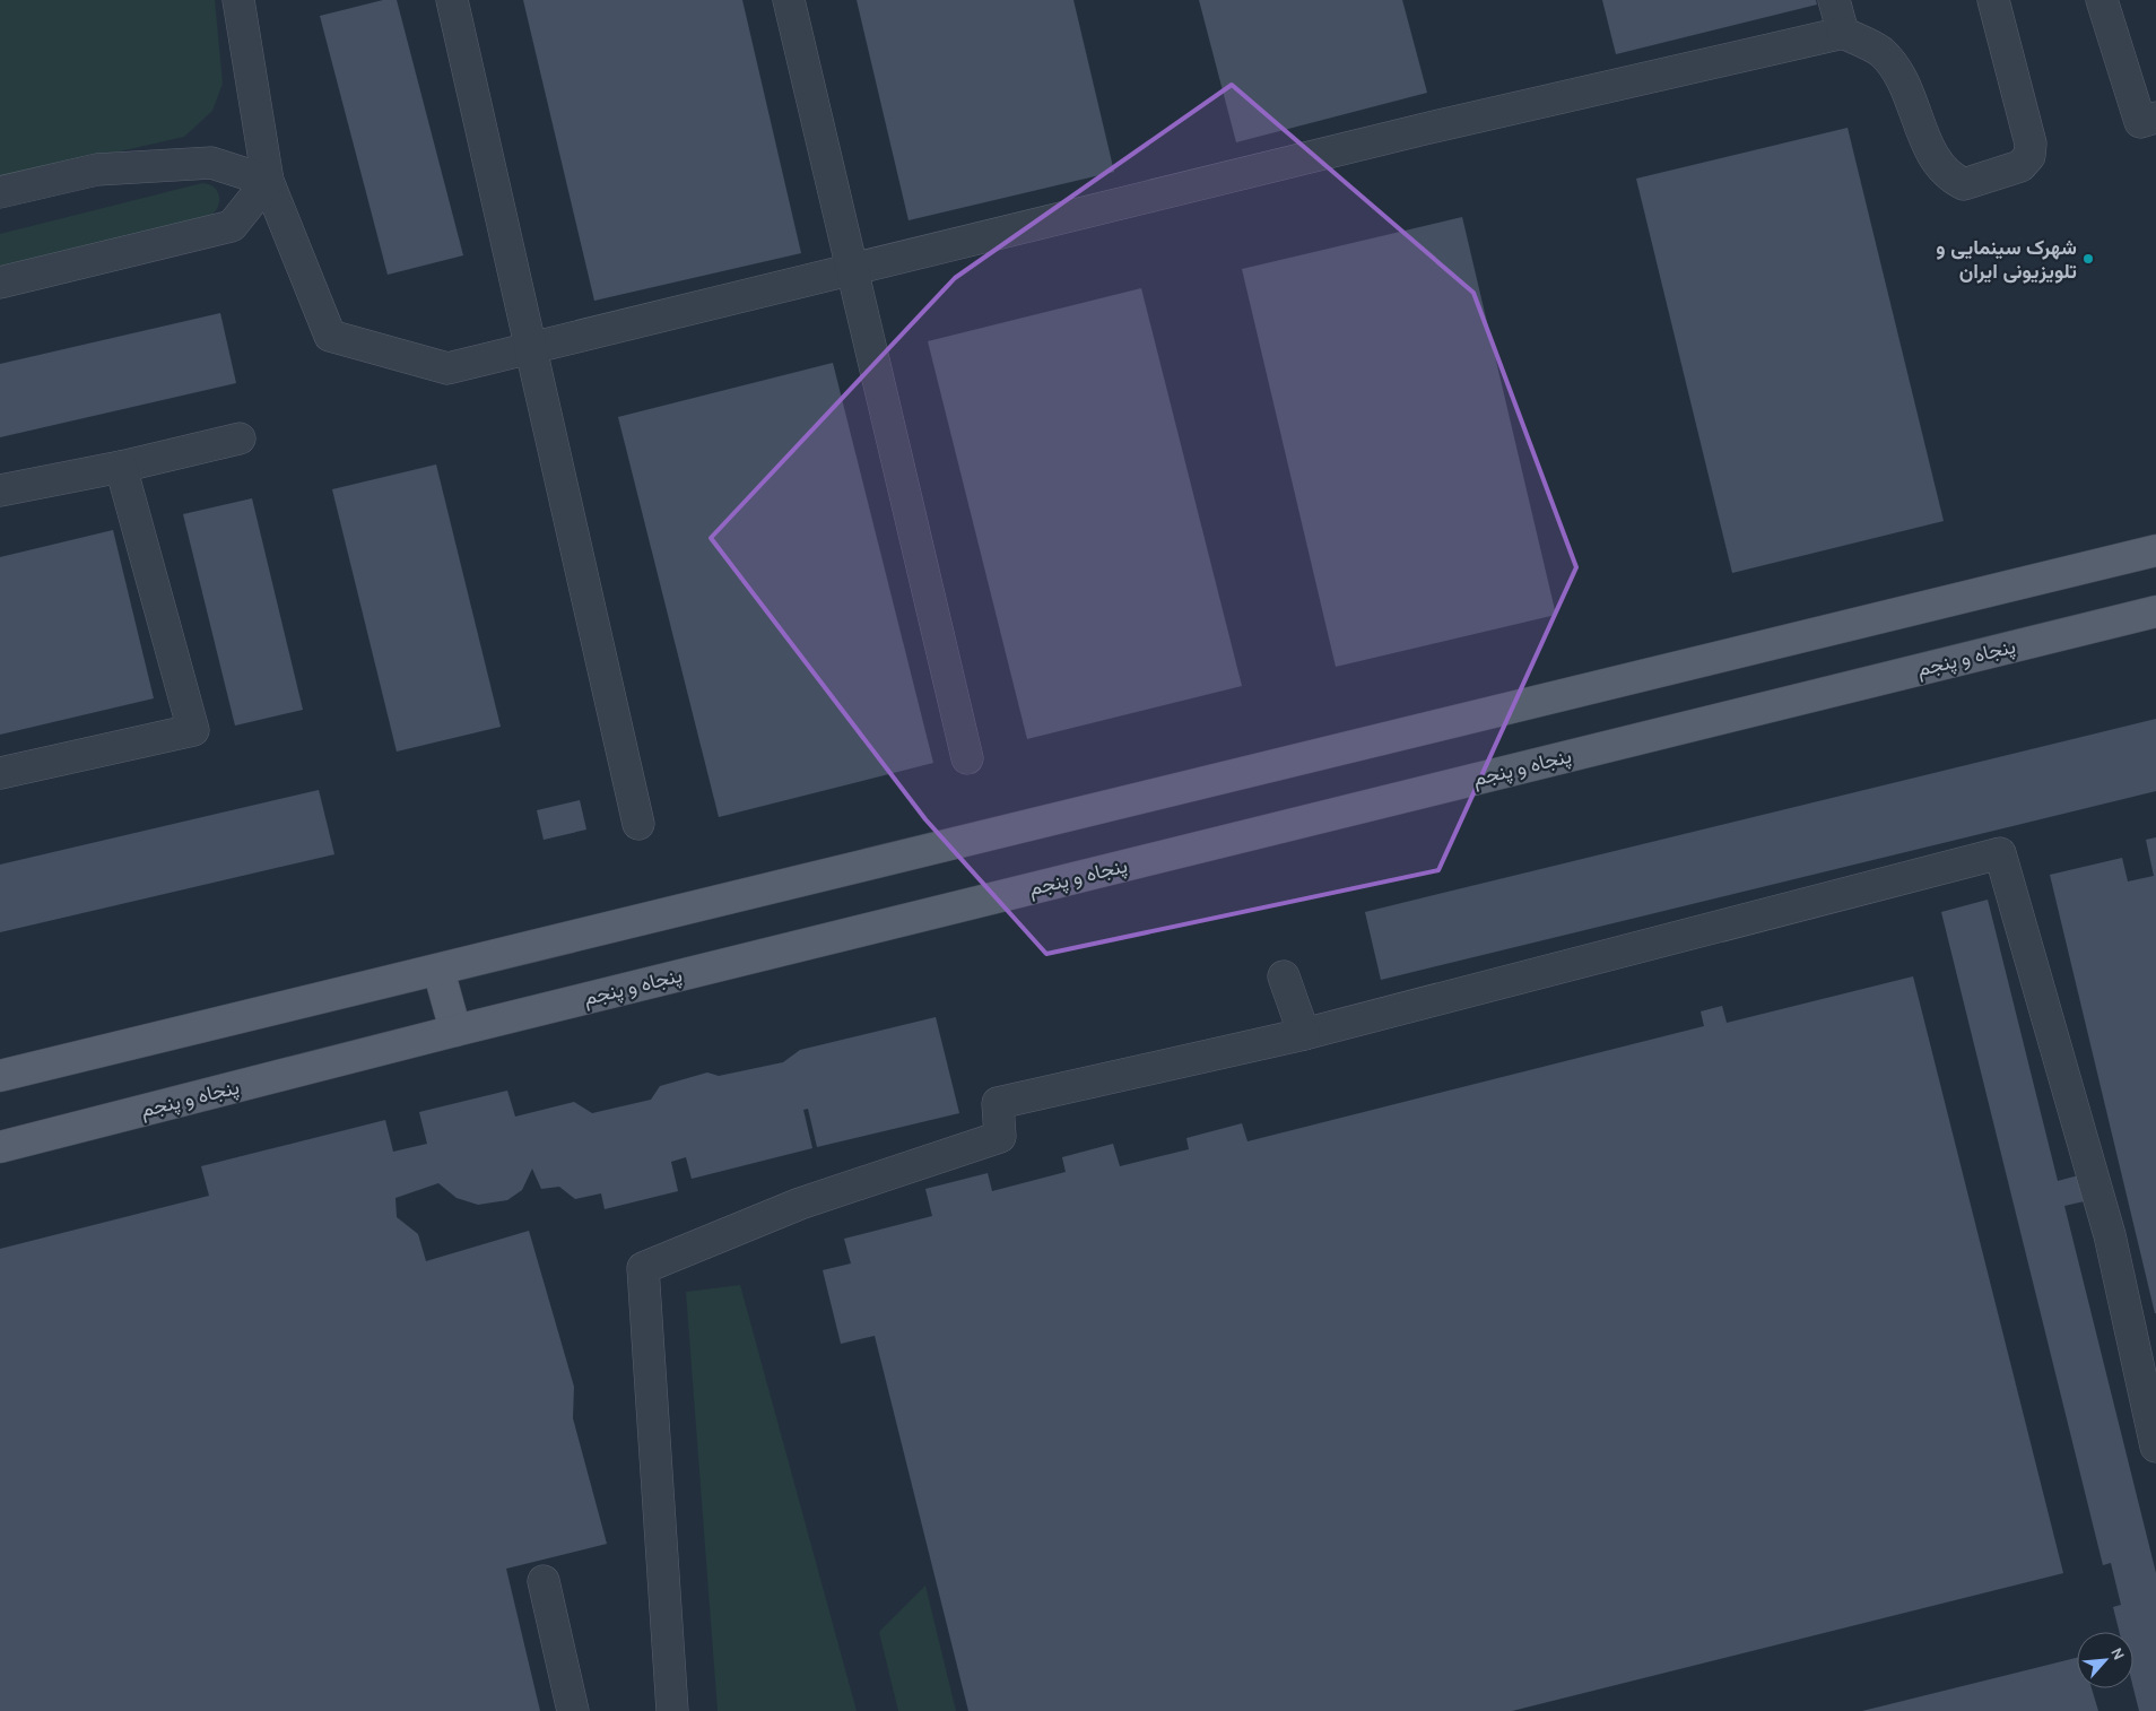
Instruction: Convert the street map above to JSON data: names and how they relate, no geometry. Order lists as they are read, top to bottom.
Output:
{
  "streets": {
    "main road": ["پنجاه و پنجم"]
  },
  "places": ["شهرک سینمایی و تلویزیونی ایران"],
  "north": "top right"
}
